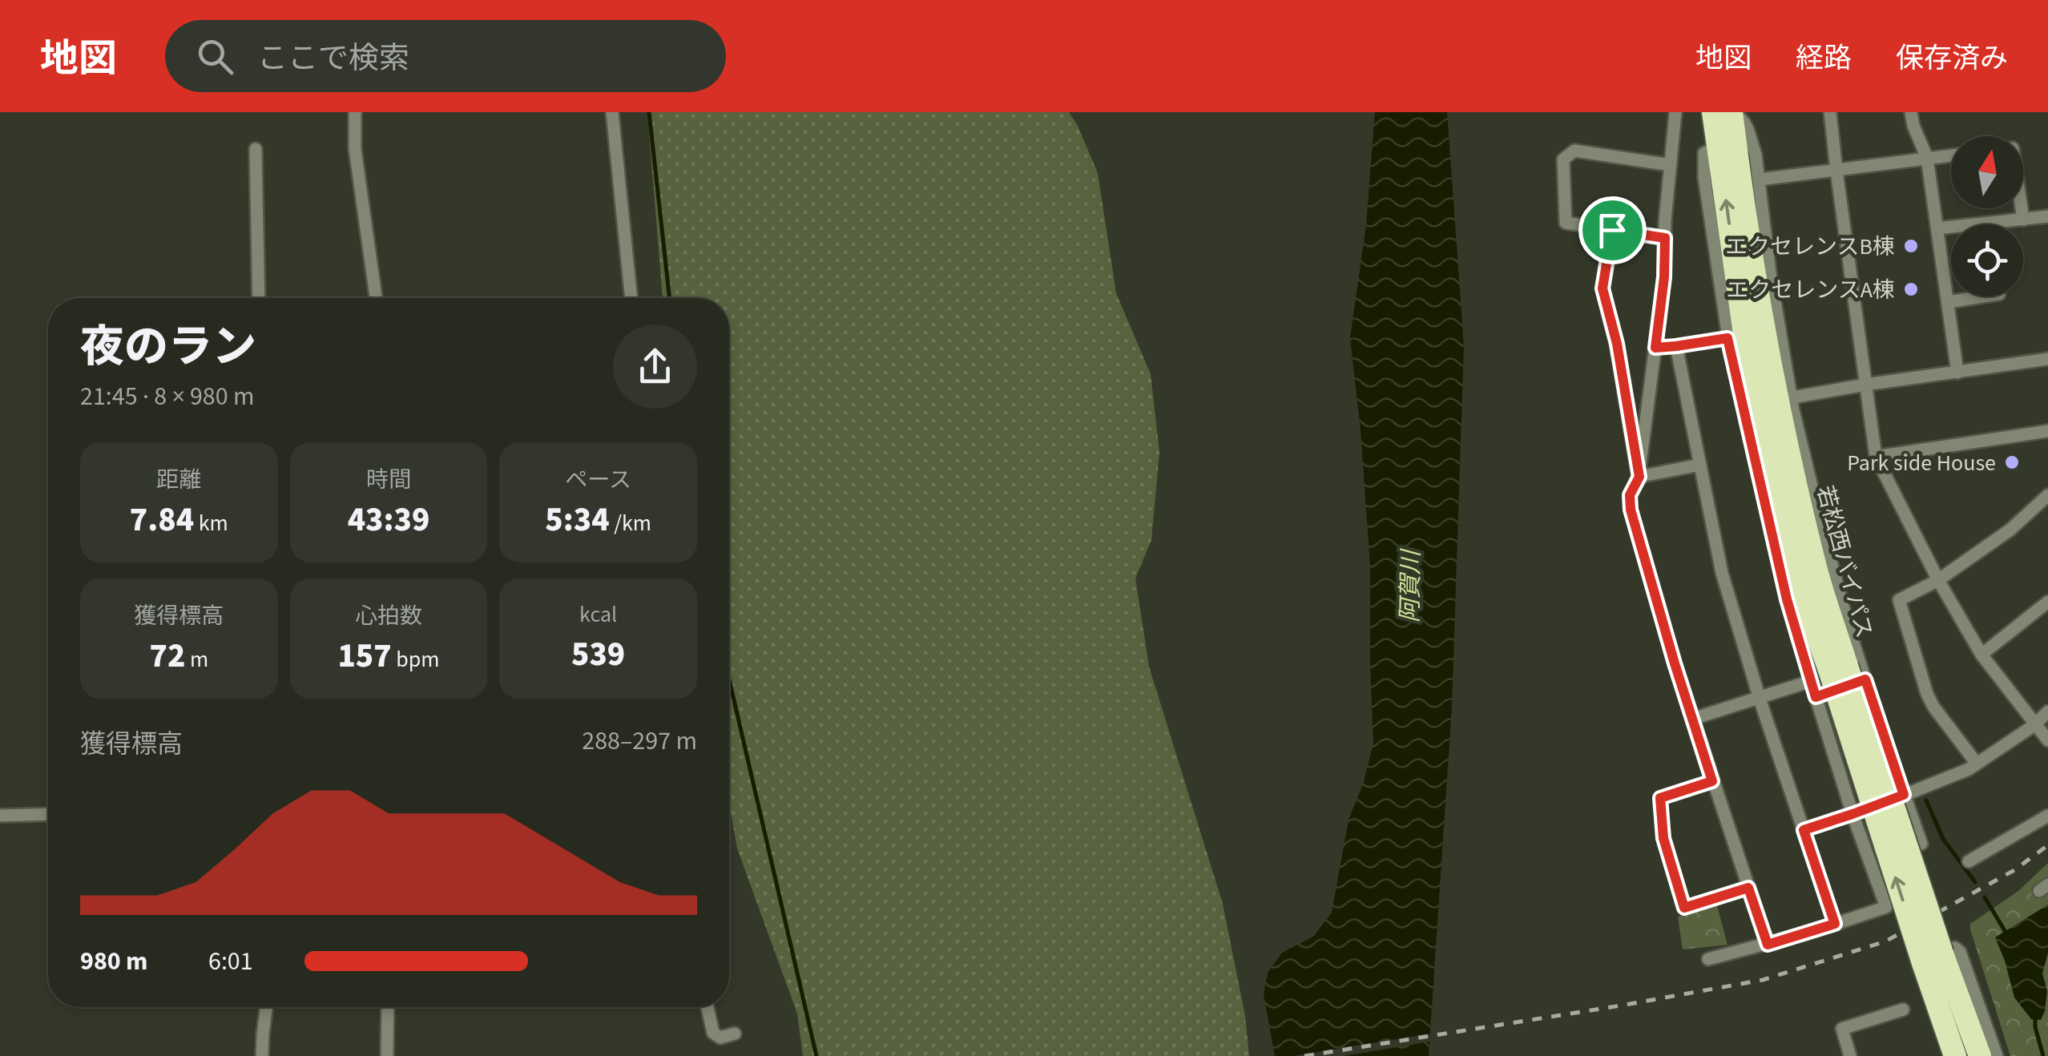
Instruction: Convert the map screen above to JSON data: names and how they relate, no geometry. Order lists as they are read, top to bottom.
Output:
{
  "streets": {
    "highway": ["若松西バイパス"]
  },
  "water": ["阿賀川"],
  "places": ["エクセレンスB棟", "エクセレンスA棟", "Park side House"],
  "north": "top",
  "page": {
    "header": "地図",
    "search": "ここで検索",
    "nav": ["地図", "経路", "保存済み"],
    "heading": ["夜のラン", "21:45 · 8 × 980 m"],
    "stats": [
      ["距離", "7.84 km"],
      ["時間", "43:39"],
      ["ペース", "5:34 /km"],
      ["獲得標高", "72 m"],
      ["心拍数", "157 bpm"],
      ["kcal", "539"]
    ],
    "chart": ["獲得標高", "288–297 m"],
    "list": [
      {
        "name": "980 m",
        "note": "6:01"
      }
    ]
  }
}
